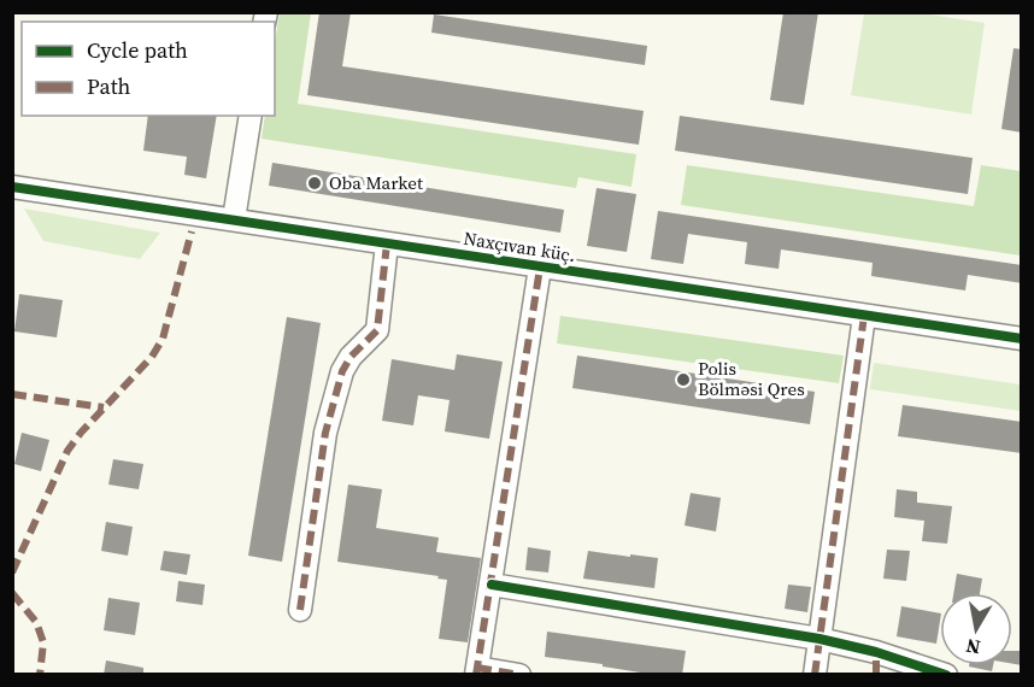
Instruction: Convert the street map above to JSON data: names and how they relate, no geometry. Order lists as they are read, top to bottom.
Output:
{
  "streets": {
    "street": ["Naxçıvan küç."]
  },
  "places": ["Oba Market", "Polis Bölməsi Qres"],
  "legend": ["Cycle path", "Path"],
  "north": "bottom"
}
